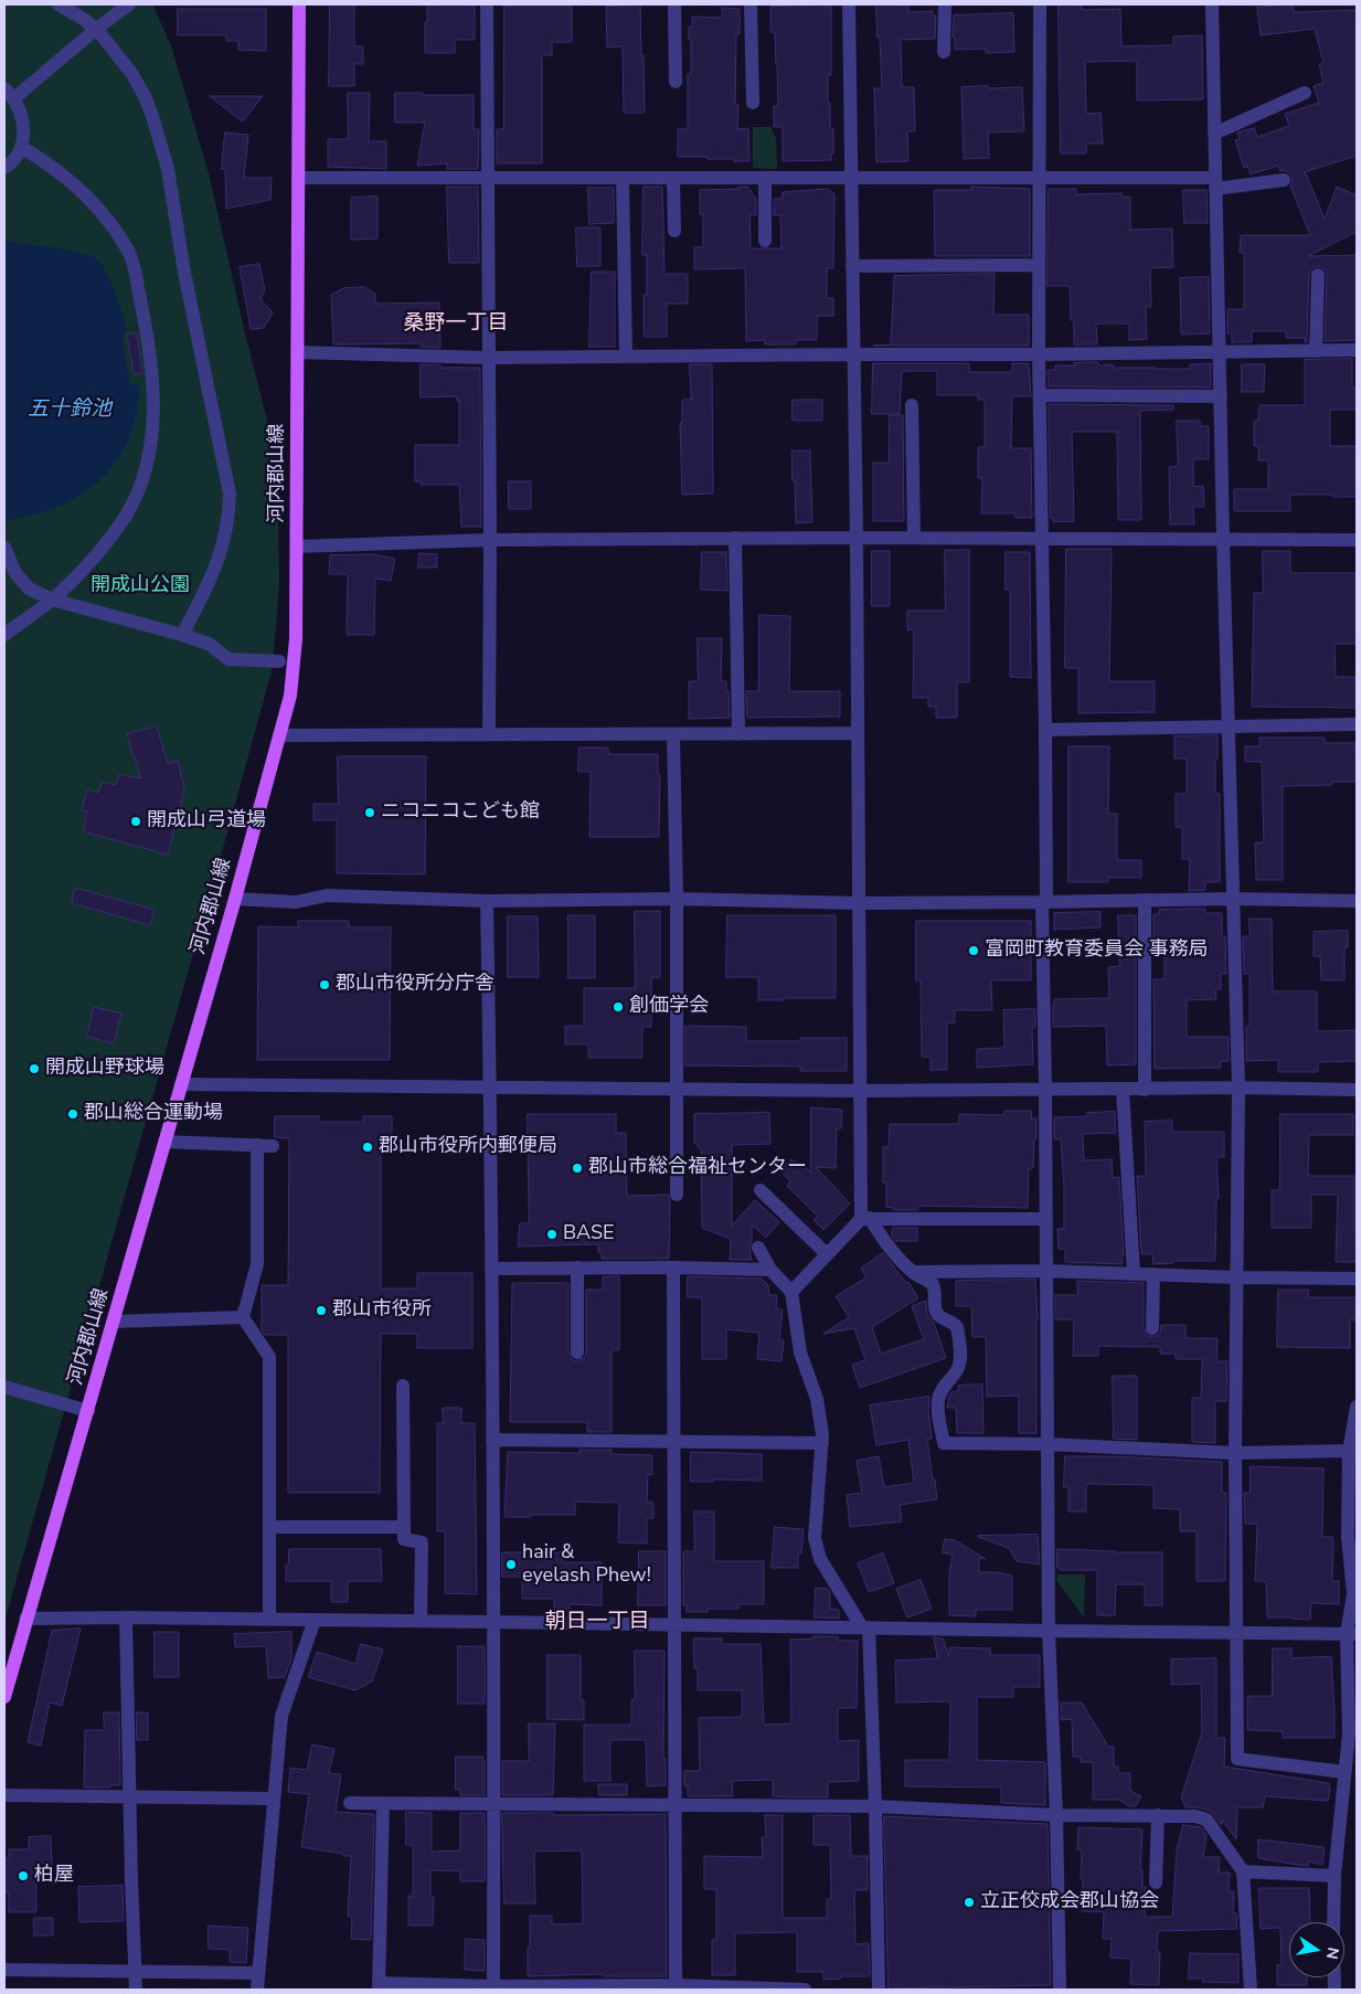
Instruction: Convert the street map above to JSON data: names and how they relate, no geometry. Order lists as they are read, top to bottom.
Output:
{
  "streets": {
    "main road": ["河内郡山線"]
  },
  "districts": ["桑野一丁目", "朝日一丁目"],
  "water": ["五十鈴池"],
  "parks": ["開成山公園"],
  "places": [
    "ニコニコこども館",
    "開成山弓道場",
    "富岡町教育委員会 事務局",
    "郡山市役所分庁舎",
    "創価学会",
    "開成山野球場",
    "郡山総合運動場",
    "郡山市役所内郵便局",
    "郡山市総合福祉センター",
    "BASE",
    "郡山市役所",
    "hair & eyelash Phew!",
    "柏屋",
    "立正佼成会郡山協会"
  ],
  "north": "right"
}
